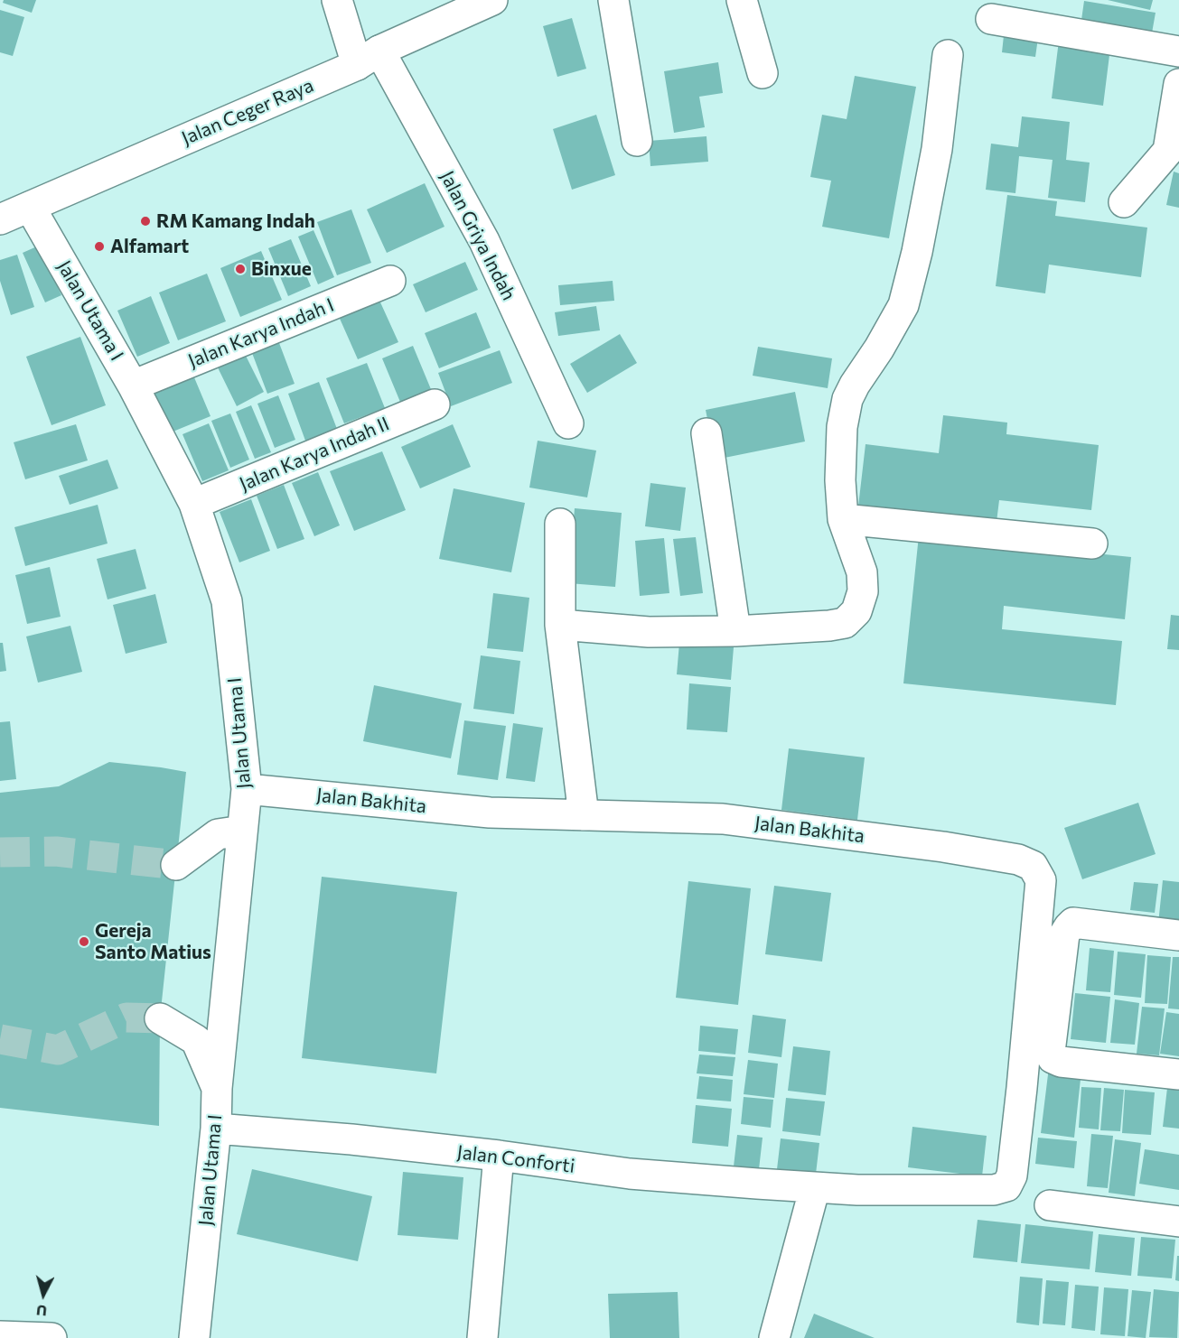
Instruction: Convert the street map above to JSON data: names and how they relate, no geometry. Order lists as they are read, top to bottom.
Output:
{
  "streets": {
    "street": [
      "Jalan Ceger Raya",
      "Jalan Griya Indah",
      "Jalan Utama I",
      "Jalan Karya Indah I",
      "Jalan Karya Indah II",
      "Jalan Bakhita",
      "Jalan Conforti"
    ]
  },
  "crossings": [
    ["Jalan Ceger Raya", "Jalan Griya Indah"],
    ["Jalan Ceger Raya", "Jalan Utama I"],
    ["Jalan Utama I", "Jalan Karya Indah I"],
    ["Jalan Utama I", "Jalan Karya Indah II"],
    ["Jalan Utama I", "Jalan Bakhita"],
    ["Jalan Utama I", "Jalan Conforti"],
    ["Jalan Bakhita", "Jalan Conforti"]
  ],
  "places": [
    "RM Kamang Indah",
    "Alfamart",
    "Binxue",
    "Gereja Santo Matius"
  ],
  "north": "bottom"
}
